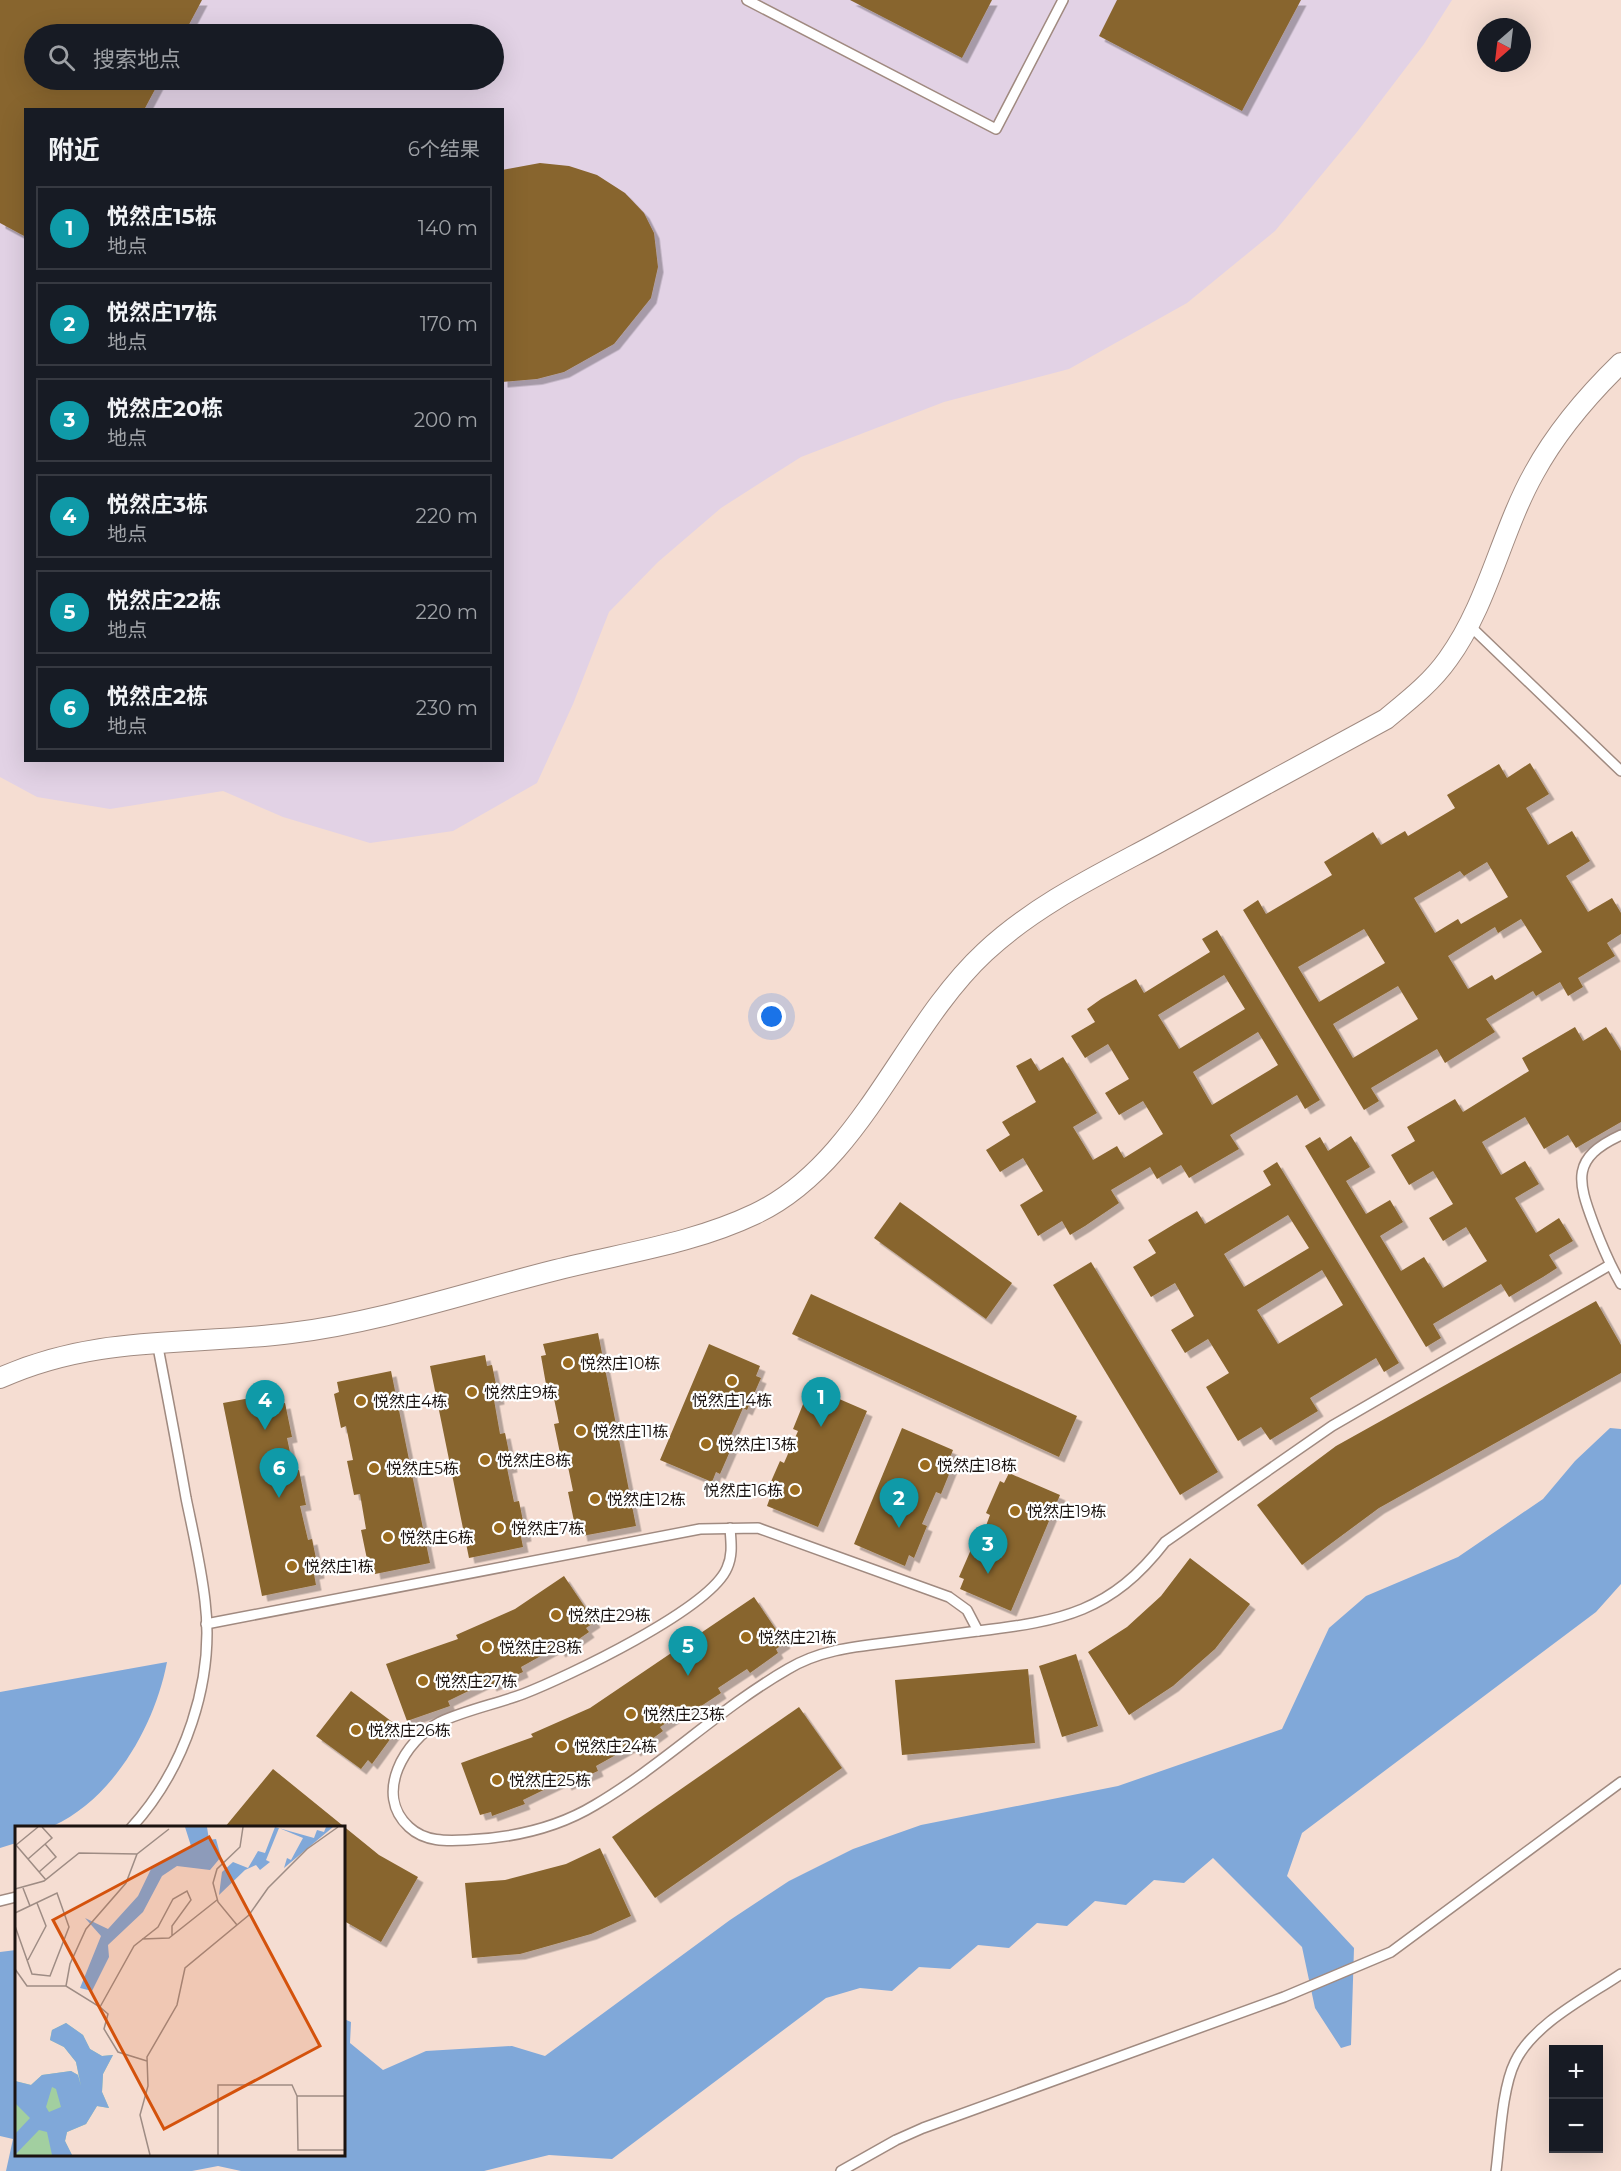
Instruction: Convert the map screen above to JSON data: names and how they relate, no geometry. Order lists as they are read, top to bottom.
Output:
{
  "places": [
    "悦然庄10栋",
    "悦然庄14栋",
    "悦然庄9栋",
    "悦然庄4栋",
    "悦然庄11栋",
    "悦然庄13栋",
    "悦然庄8栋",
    "悦然庄18栋",
    "悦然庄5栋",
    "悦然庄16栋",
    "悦然庄12栋",
    "悦然庄19栋",
    "悦然庄7栋",
    "悦然庄6栋",
    "悦然庄1栋",
    "悦然庄29栋",
    "悦然庄21栋",
    "悦然庄28栋",
    "悦然庄27栋",
    "悦然庄23栋",
    "悦然庄26栋",
    "悦然庄24栋",
    "悦然庄25栋"
  ],
  "north": "bottom left",
  "page": {
    "search": "搜索地点",
    "heading": ["附近", "6个结果"],
    "list": [
      {
        "mark": "1",
        "name": "悦然庄15栋",
        "note": "地点",
        "value": "140 m"
      },
      {
        "mark": "2",
        "name": "悦然庄17栋",
        "note": "地点",
        "value": "170 m"
      },
      {
        "mark": "3",
        "name": "悦然庄20栋",
        "note": "地点",
        "value": "200 m"
      },
      {
        "mark": "4",
        "name": "悦然庄3栋",
        "note": "地点",
        "value": "220 m"
      },
      {
        "mark": "5",
        "name": "悦然庄22栋",
        "note": "地点",
        "value": "220 m"
      },
      {
        "mark": "6",
        "name": "悦然庄2栋",
        "note": "地点",
        "value": "230 m"
      }
    ],
    "pins": [
      "1",
      "4",
      "6",
      "2",
      "3",
      "5"
    ],
    "map_buttons": ["+", "−"]
  }
}
